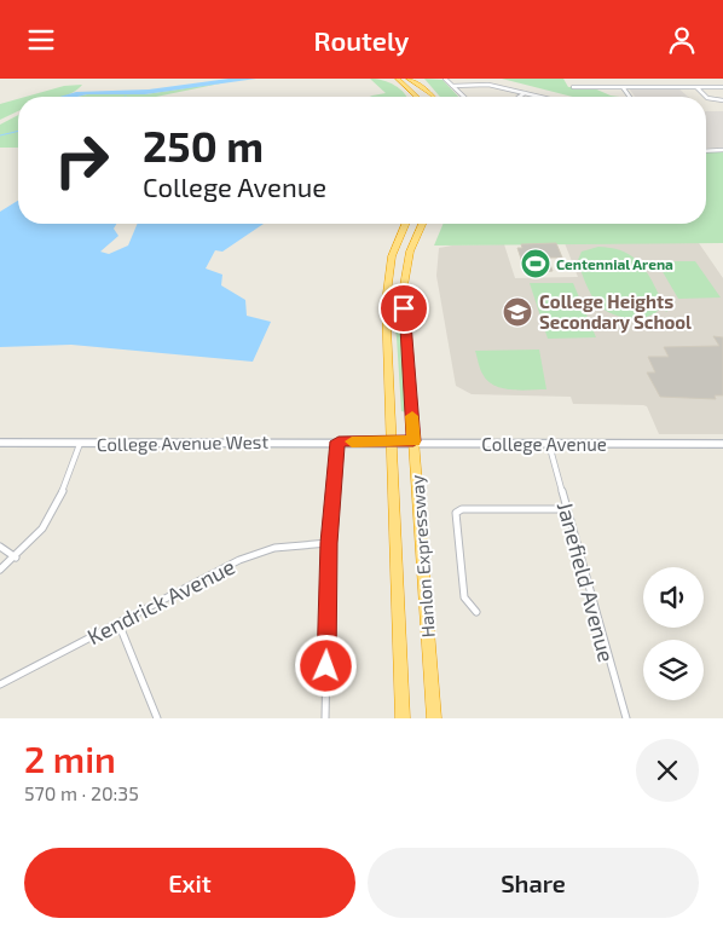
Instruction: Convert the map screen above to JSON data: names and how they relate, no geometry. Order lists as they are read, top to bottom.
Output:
{
  "streets": {
    "highway": ["Hanlon Expressway"],
    "street": [
      "College Avenue West",
      "College Avenue",
      "Janefield Avenue",
      "Kendrick Avenue"
    ]
  },
  "crossings": [
    ["College Avenue West", "College Avenue"],
    ["College Avenue", "Hanlon Expressway"],
    ["College Avenue", "Janefield Avenue"]
  ],
  "places": {
    "sports": ["Centennial Arena"],
    "school or university": ["College Heights Secondary School"]
  },
  "page": {
    "header": "Routely",
    "turn": ["250 m", "College Avenue"],
    "heading": ["2 min", "570 m · 20:35"],
    "buttons": ["Exit", "Share"]
  }
}
